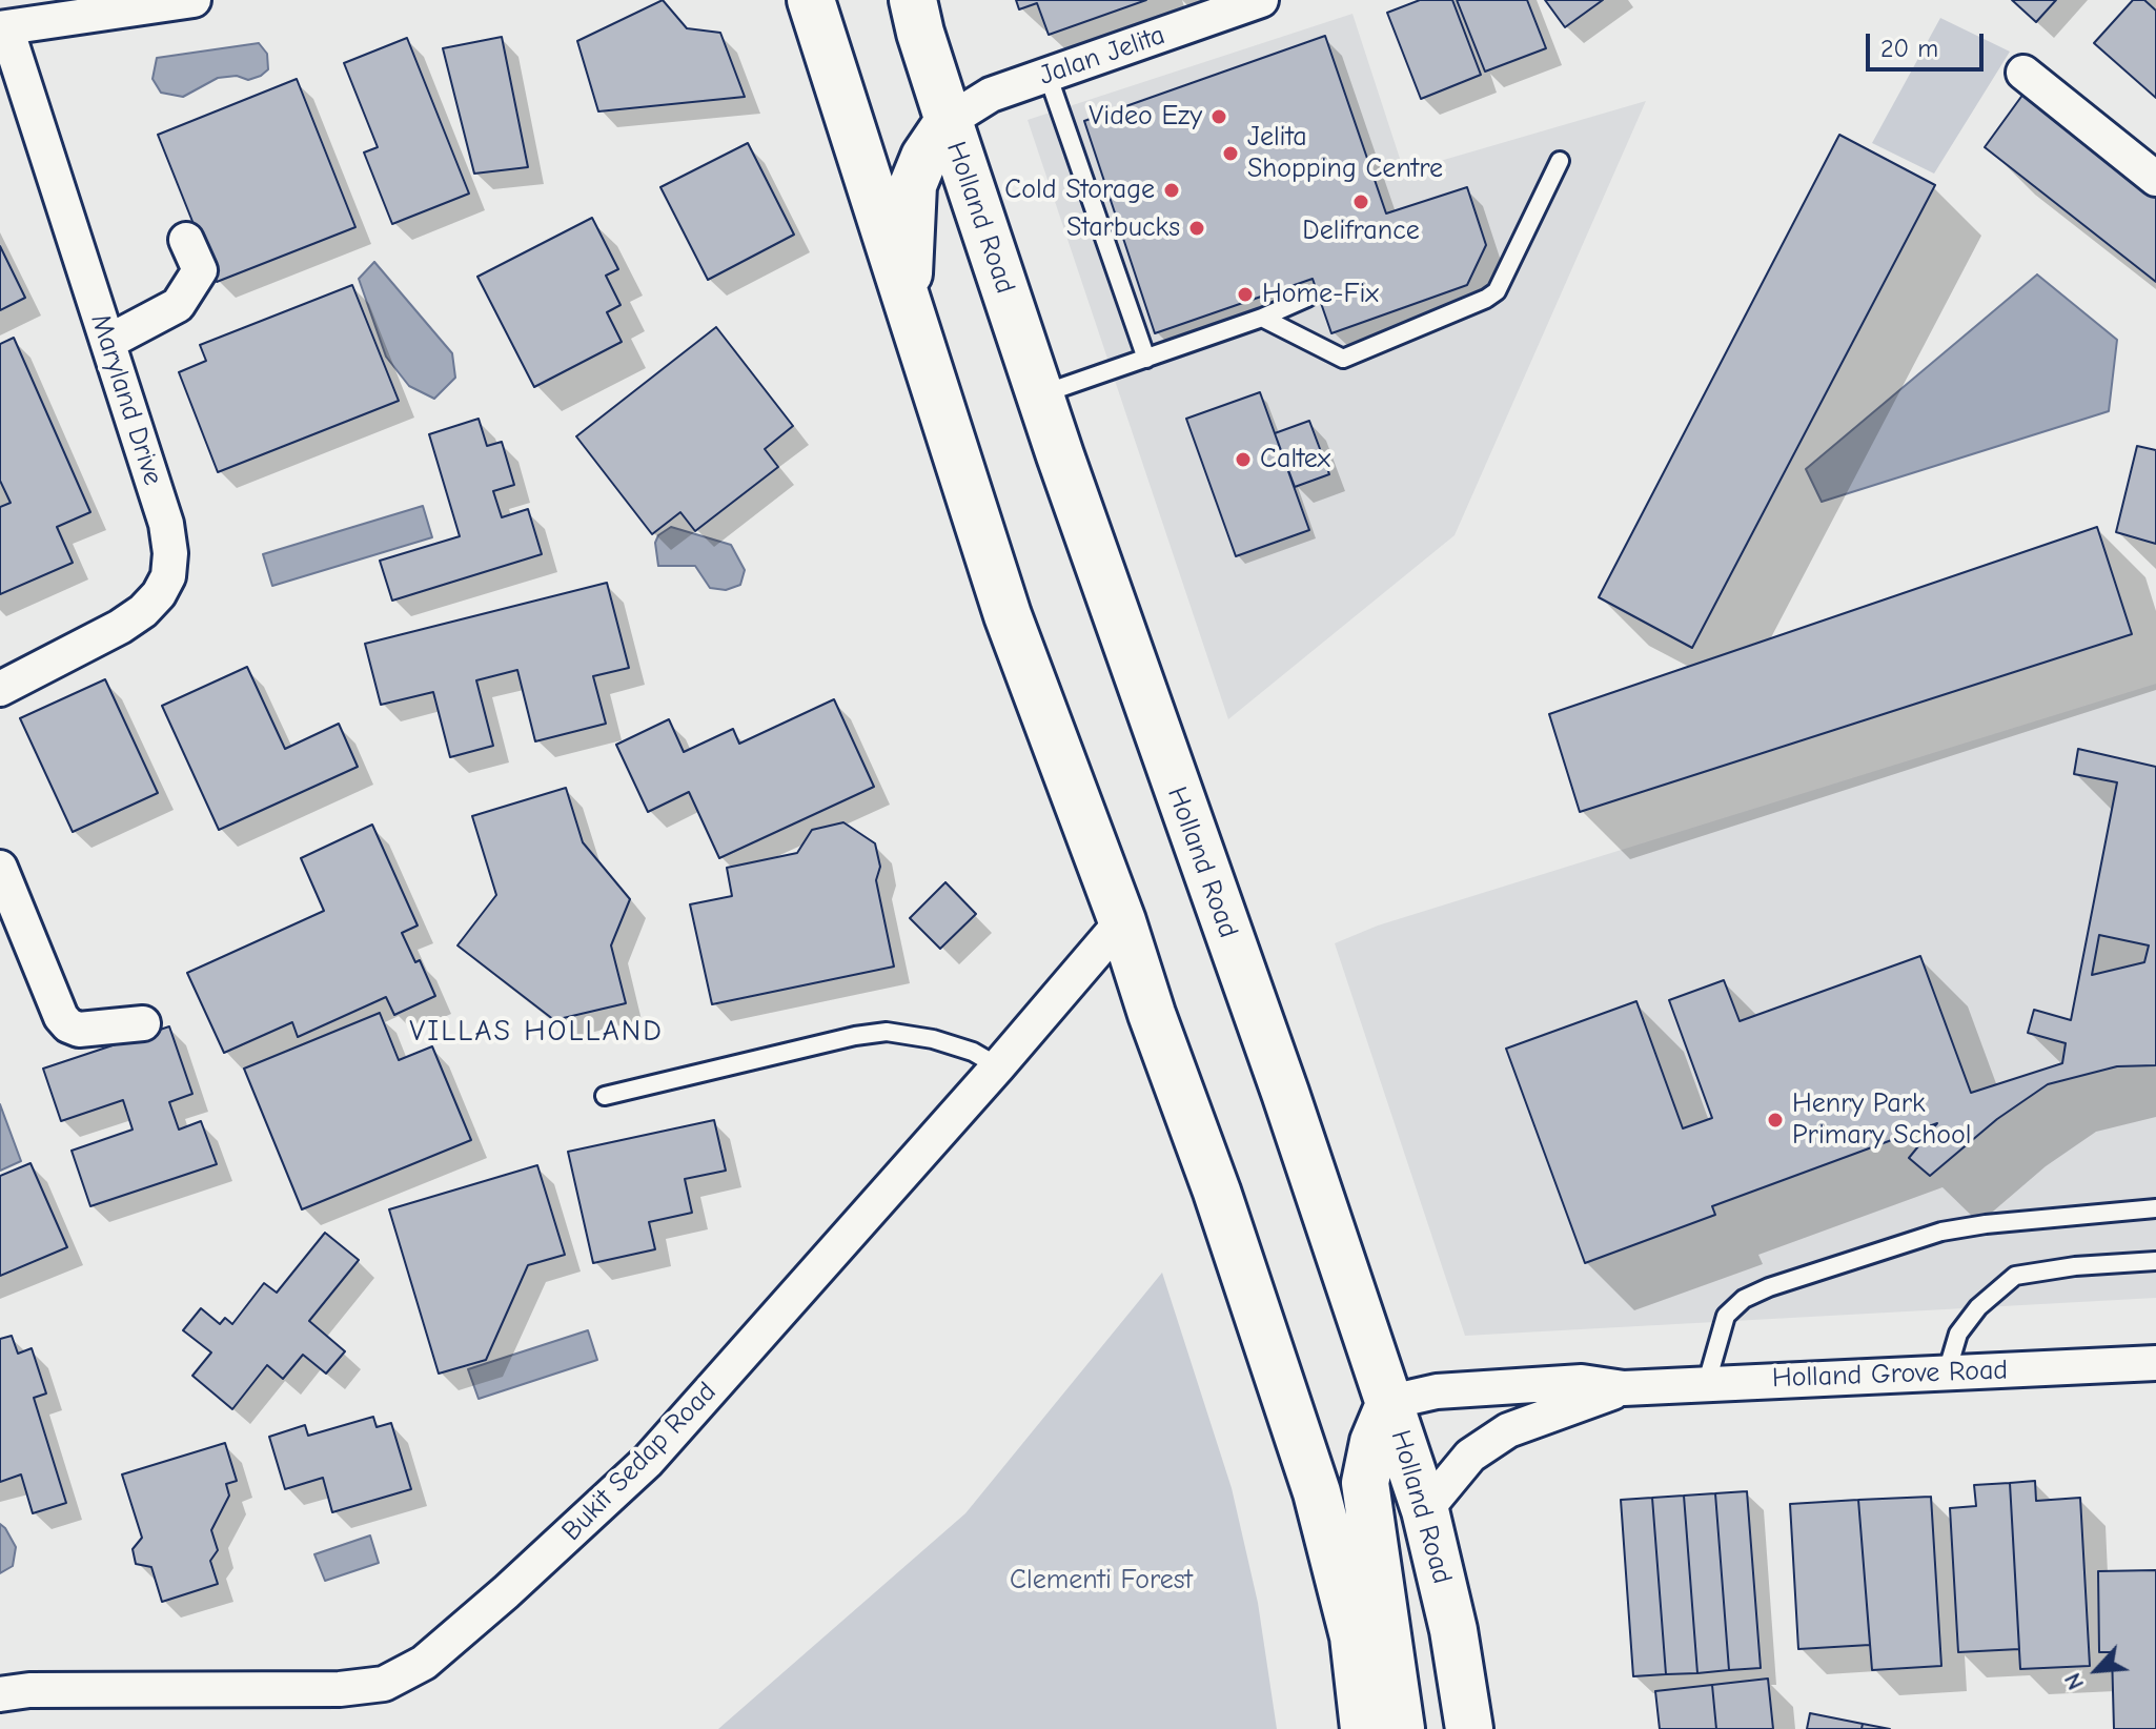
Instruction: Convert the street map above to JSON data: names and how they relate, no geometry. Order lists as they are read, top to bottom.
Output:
{
  "streets": {
    "main road": ["Holland Road"],
    "street": [
      "Jalan Jelita",
      "Maryland Drive",
      "Holland Grove Road",
      "Bukit Sedap Road"
    ]
  },
  "crossings": [
    ["Jalan Jelita", "Holland Road"],
    ["Holland Road", "Holland Grove Road"]
  ],
  "districts": ["VILLAS HOLLAND"],
  "parks": ["Clementi Forest"],
  "places": [
    "Video Ezy",
    "Jelita Shopping Centre",
    "Cold Storage",
    "Delifrance",
    "Starbucks",
    "Home-Fix",
    "Caltex",
    "Henry Park Primary School"
  ],
  "scale_bar": "20 m",
  "north": "bottom left"
}
